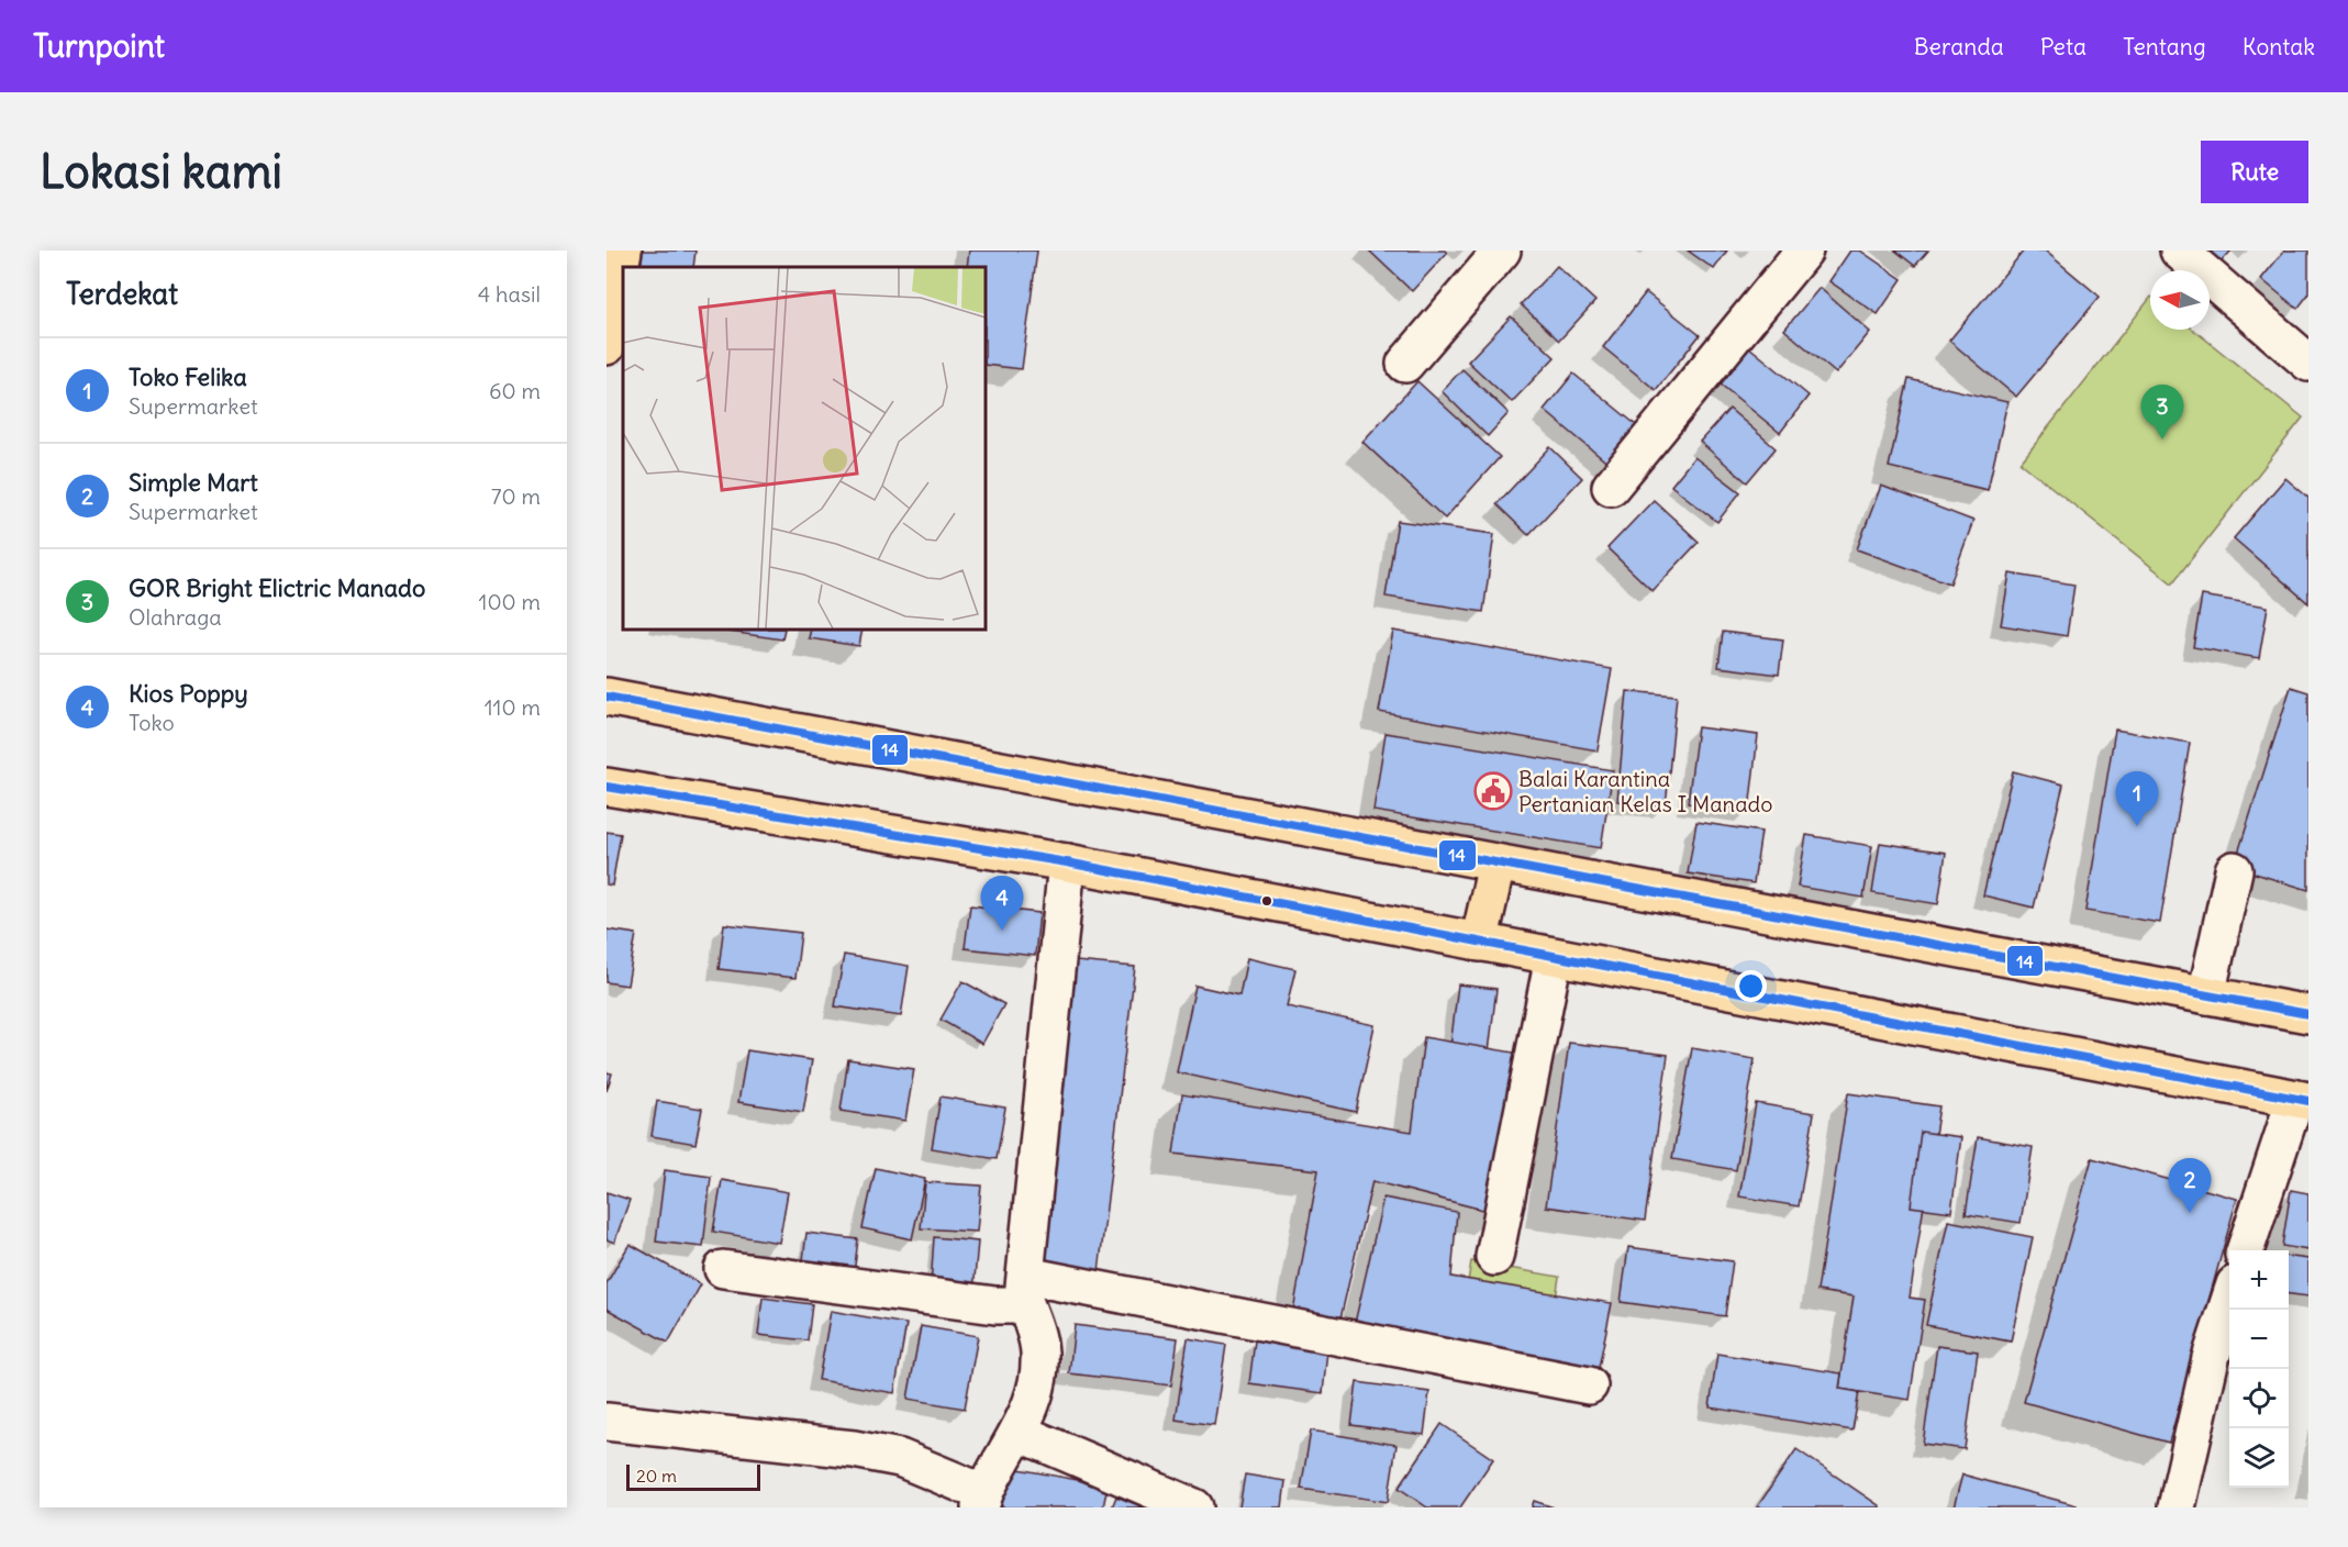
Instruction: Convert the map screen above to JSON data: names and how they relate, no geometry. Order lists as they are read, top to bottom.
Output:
{
  "places": {
    "public building": ["Balai Karantina Pertanian Kelas I Manado"]
  },
  "lines": ["transit line 14"],
  "scale_bar": "20 m",
  "north": "left",
  "page": {
    "header": "Turnpoint",
    "nav": [
      "Beranda",
      "Peta",
      "Tentang",
      "Kontak"
    ],
    "buttons": "Rute",
    "title": "Lokasi kami",
    "heading": ["Terdekat", "4 hasil"],
    "list": [
      {
        "mark": "1",
        "name": "Toko Felika",
        "note": "Supermarket",
        "value": "60 m"
      },
      {
        "mark": "2",
        "name": "Simple Mart",
        "note": "Supermarket",
        "value": "70 m"
      },
      {
        "mark": "3",
        "name": "GOR Bright Elictric Manado",
        "note": "Olahraga",
        "value": "100 m"
      },
      {
        "mark": "4",
        "name": "Kios Poppy",
        "note": "Toko",
        "value": "110 m"
      }
    ],
    "pins": [
      "3",
      "1",
      "4",
      "2"
    ],
    "map_buttons": ["+", "−"],
    "scale": "20 m"
  }
}
